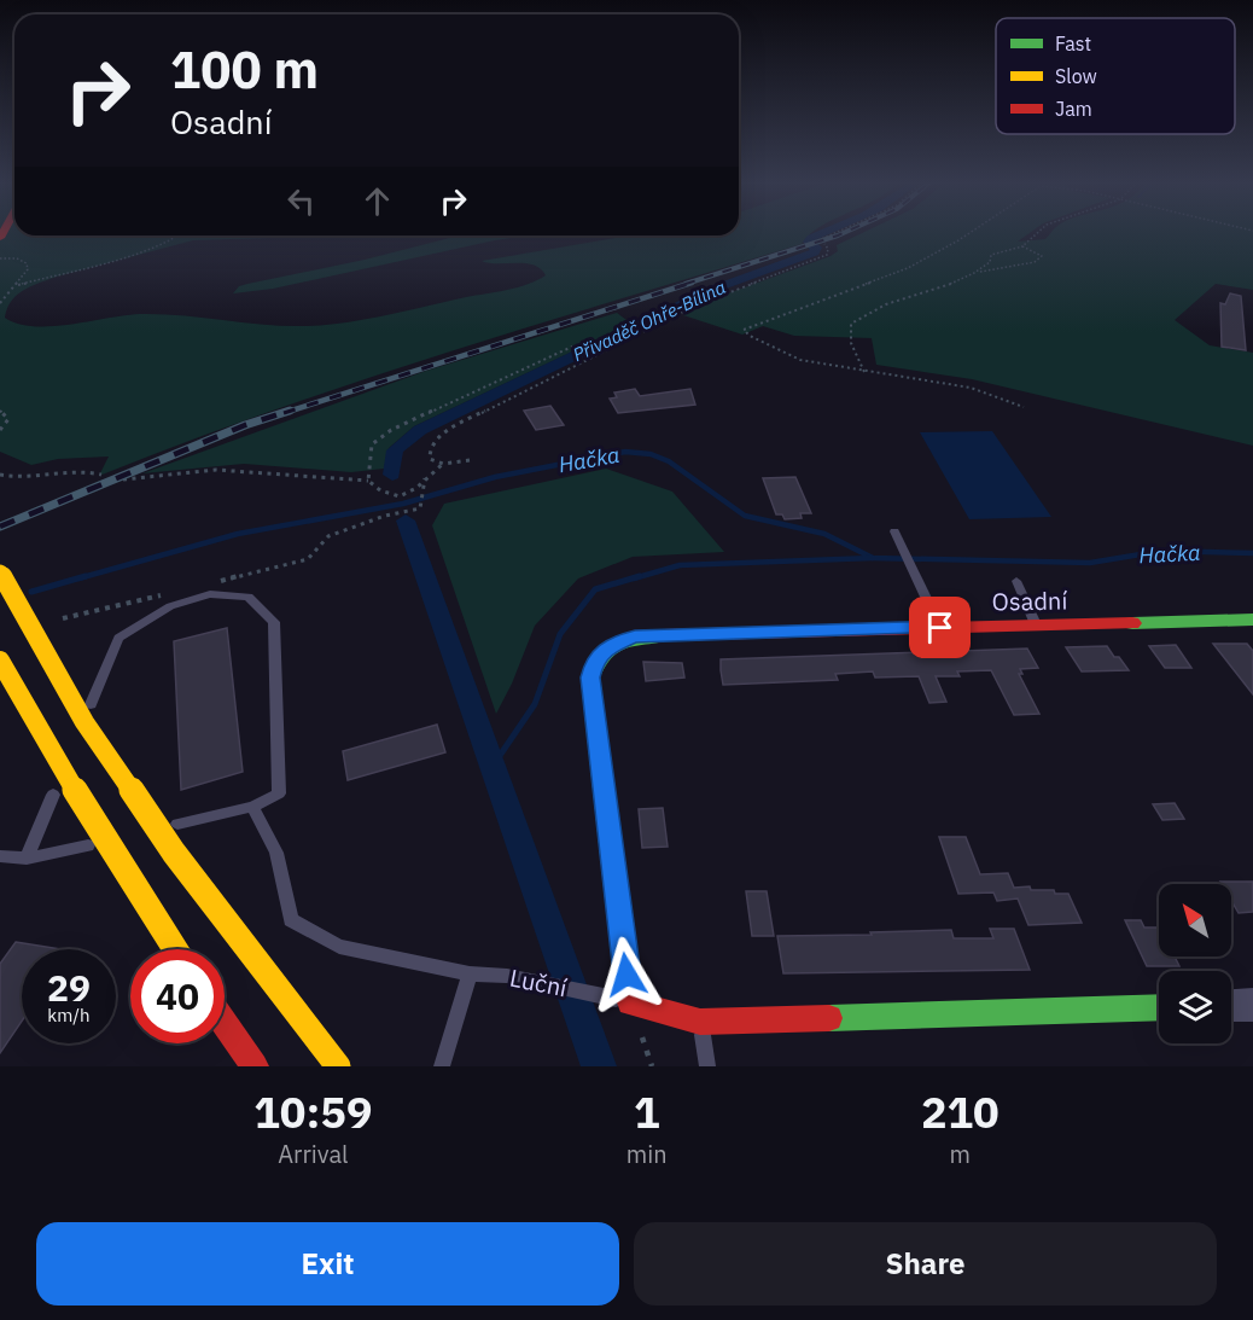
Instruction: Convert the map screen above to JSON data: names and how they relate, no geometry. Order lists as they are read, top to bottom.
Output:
{
  "streets": {
    "main road": ["Osadní", "Luční"]
  },
  "crossings": [
    ["Osadní", "Luční"]
  ],
  "water": ["Přivaděč Ohře-Bílina", "Hačka"],
  "legend": ["Fast", "Slow", "Jam"],
  "north": "top left",
  "page": {
    "turn": ["100 m", "Osadní"],
    "speed": "29 km/h",
    "limit": "40",
    "eta": [
      "10:59",
      "Arrival",
      "1",
      "min",
      "210",
      "m"
    ],
    "buttons": ["Exit", "Share"]
  }
}
